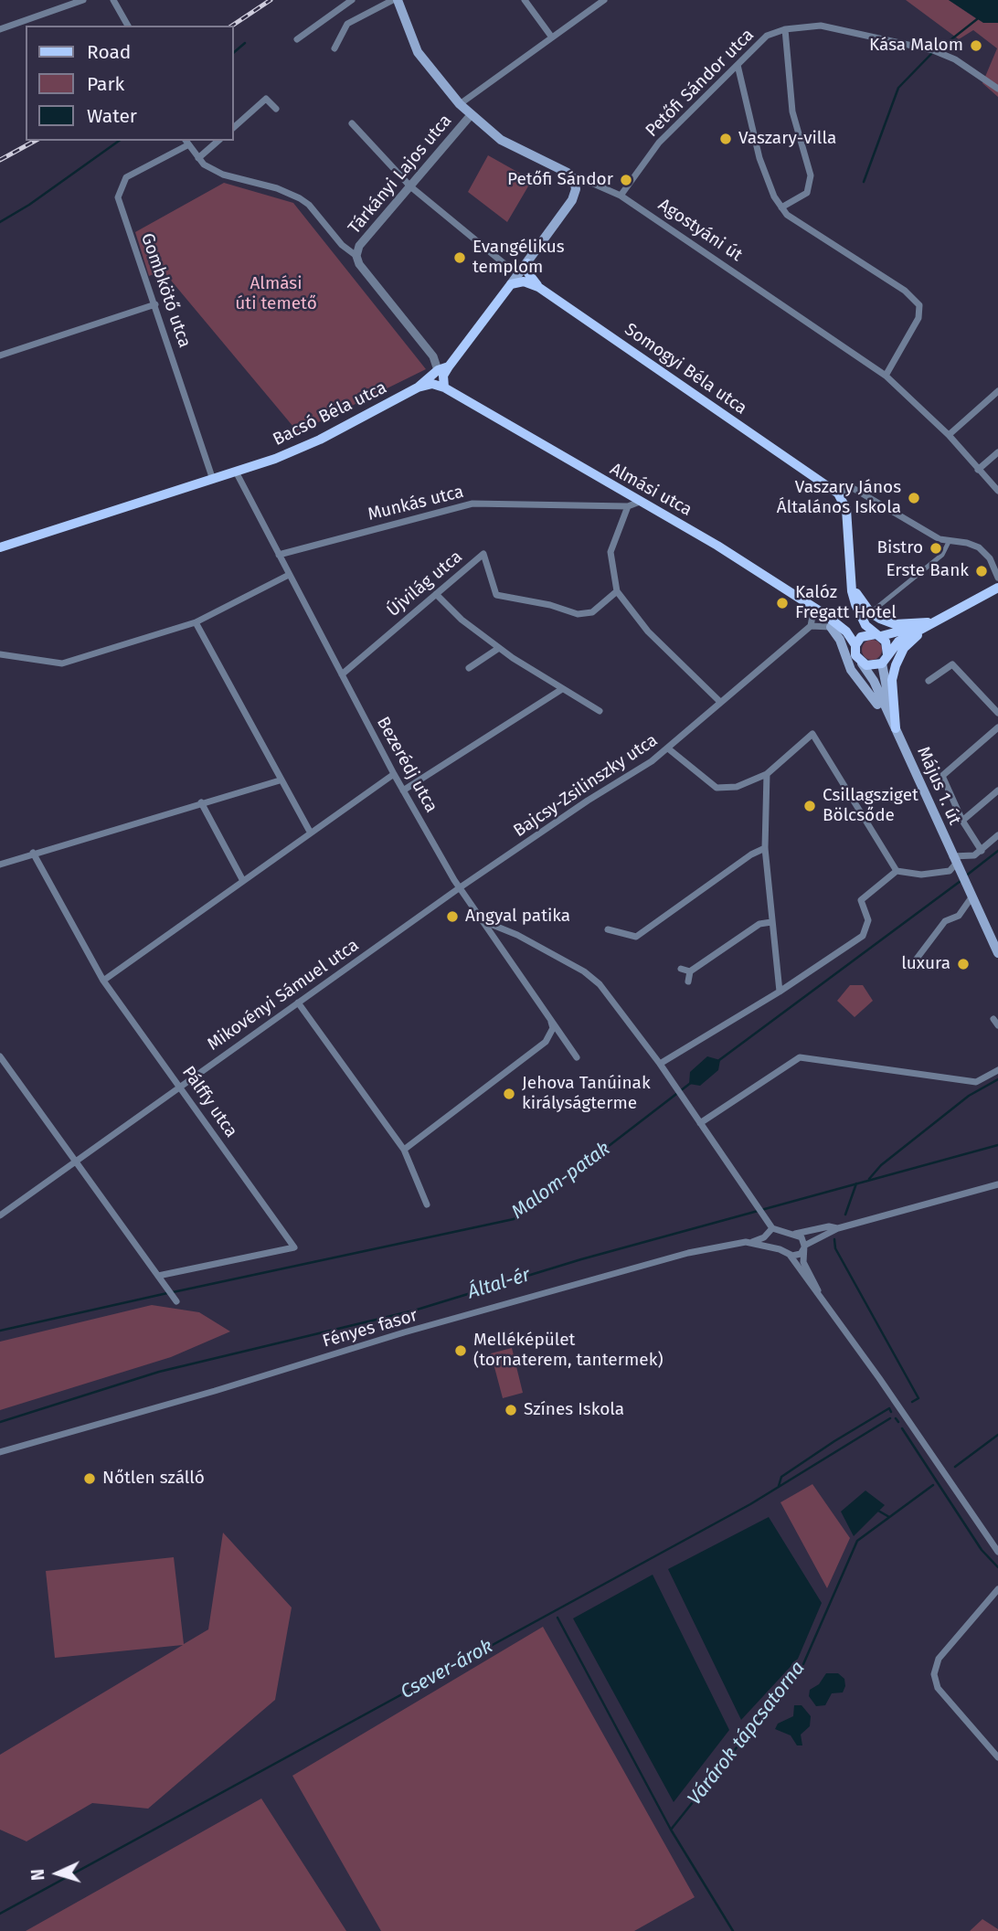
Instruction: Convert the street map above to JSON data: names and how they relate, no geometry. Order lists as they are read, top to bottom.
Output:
{
  "streets": {
    "main road": [
      "Agostyáni út",
      "Somogyi Béla utca",
      "Bacsó Béla utca",
      "Almási utca",
      "Május 1. út"
    ],
    "street": [
      "Petőfi Sándor utca",
      "Tárkányi Lajos utca",
      "Gombkötő utca",
      "Munkás utca",
      "Újvilág utca",
      "Bezerédj utca",
      "Bajcsy-Zsilinszky utca",
      "Mikovényi Sámuel utca",
      "Pálffy utca",
      "Fényes fasor"
    ]
  },
  "crossings": [
    ["Petőfi Sándor utca", "Agostyáni út"],
    ["Tárkányi Lajos utca", "Agostyáni út"],
    ["Gombkötő utca", "Bacsó Béla utca"],
    ["Bacsó Béla utca", "Bezerédj utca"],
    ["Almási utca", "Munkás utca"],
    ["Almási utca", "Május 1. út"],
    ["Munkás utca", "Bezerédj utca"],
    ["Újvilág utca", "Bezerédj utca"],
    ["Bezerédj utca", "Bajcsy-Zsilinszky utca"],
    ["Bezerédj utca", "Mikovényi Sámuel utca"],
    ["Bajcsy-Zsilinszky utca", "Mikovényi Sámuel utca"],
    ["Mikovényi Sámuel utca", "Pálffy utca"]
  ],
  "water": [
    "Malom-patak",
    "Által-ér",
    "Csever-árok",
    "Várárok tápcsatorna"
  ],
  "parks": ["Almási úti temető"],
  "places": [
    "Kása Malom",
    "Vaszary-villa",
    "Petőfi Sándor",
    "Evangélikus templom",
    "Vaszary János Általános Iskola",
    "Bistro",
    "Erste Bank",
    "Kalóz Fregatt Hotel",
    "Csillagsziget Bölcsőde",
    "Angyal patika",
    "luxura",
    "Jehova Tanúinak királyságterme",
    "Melléképület (tornaterem, tantermek)",
    "Színes Iskola",
    "Nőtlen szálló"
  ],
  "legend": ["Road", "Park", "Water"],
  "north": "left"
}
